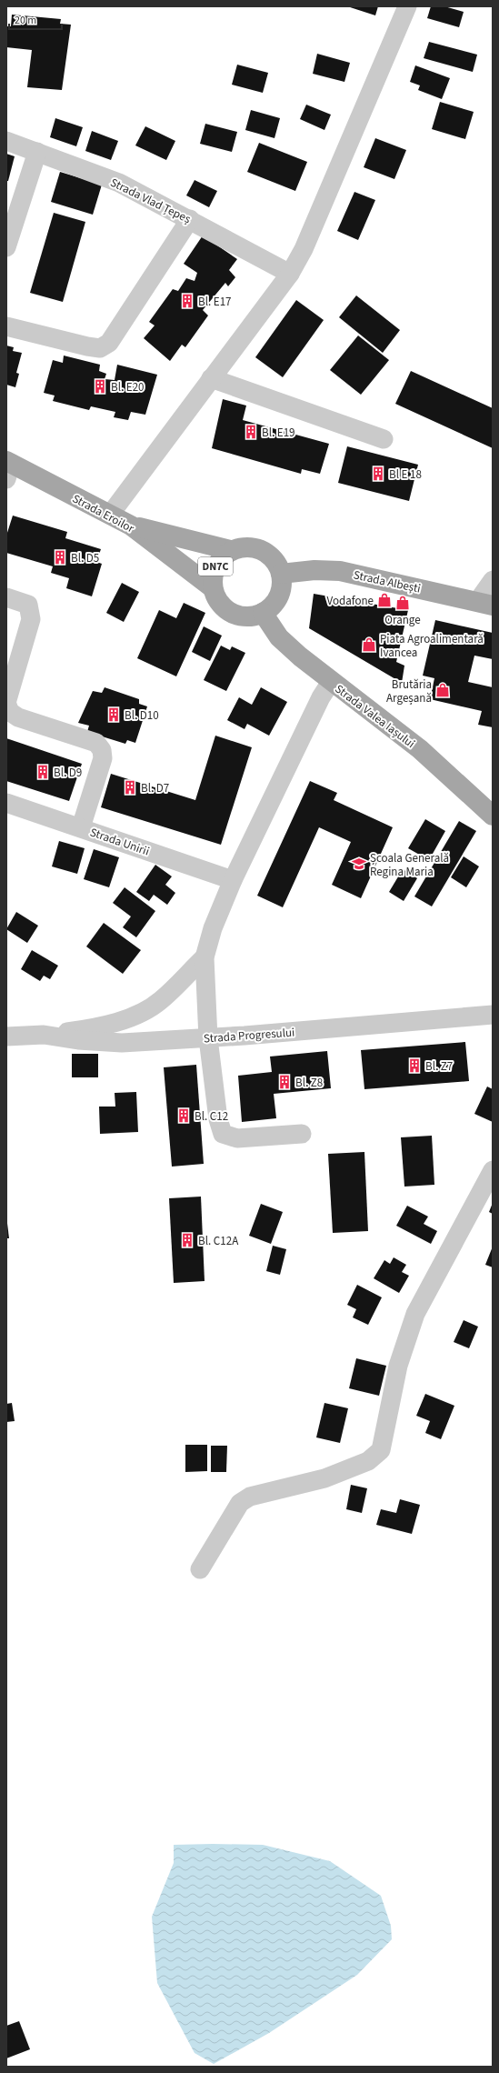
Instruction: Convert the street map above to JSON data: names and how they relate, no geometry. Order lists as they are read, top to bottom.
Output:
{
  "streets": {
    "main road": [
      "Strada Eroilor",
      "DN7C",
      "Strada Albești",
      "Strada Valea Iașului"
    ],
    "street": ["Strada Vlad Țepeș", "Strada Unirii", "Strada Progresului"]
  },
  "crossings": [
    ["Strada Eroilor", "DN7C"],
    ["Strada Eroilor", "Strada Albești"],
    ["Strada Eroilor", "Strada Valea Iașului"],
    ["DN7C", "Strada Albești"],
    ["DN7C", "Strada Valea Iașului"],
    ["Strada Albești", "Strada Valea Iașului"]
  ],
  "places": {
    "building": [
      "Bl. E17",
      "Bl. E20",
      "Bl. E19",
      "Bl E 18",
      "Bl. D5",
      "Bl. D10",
      "Bl. D9",
      "Bl. D7",
      "Bl. Z7",
      "Bl. Z8",
      "Bl. C12",
      "Bl. C12A"
    ],
    "shop": [
      "Vodafone",
      "Orange",
      "Piata Agroalimentară Ivancea",
      "Brutăria Argeșană"
    ],
    "school or university": ["Școala Generală Regina Maria"]
  },
  "scale_bar": "20 m"
}
